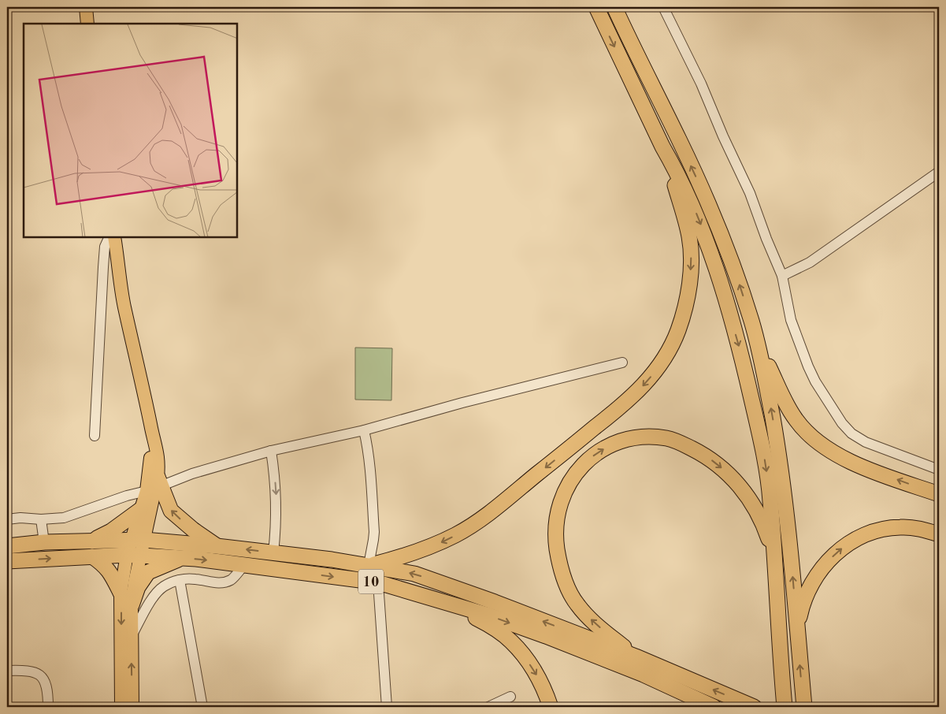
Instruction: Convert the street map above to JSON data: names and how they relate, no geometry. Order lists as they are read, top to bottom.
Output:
{
  "streets": {
    "highway": ["10"]
  }
}
